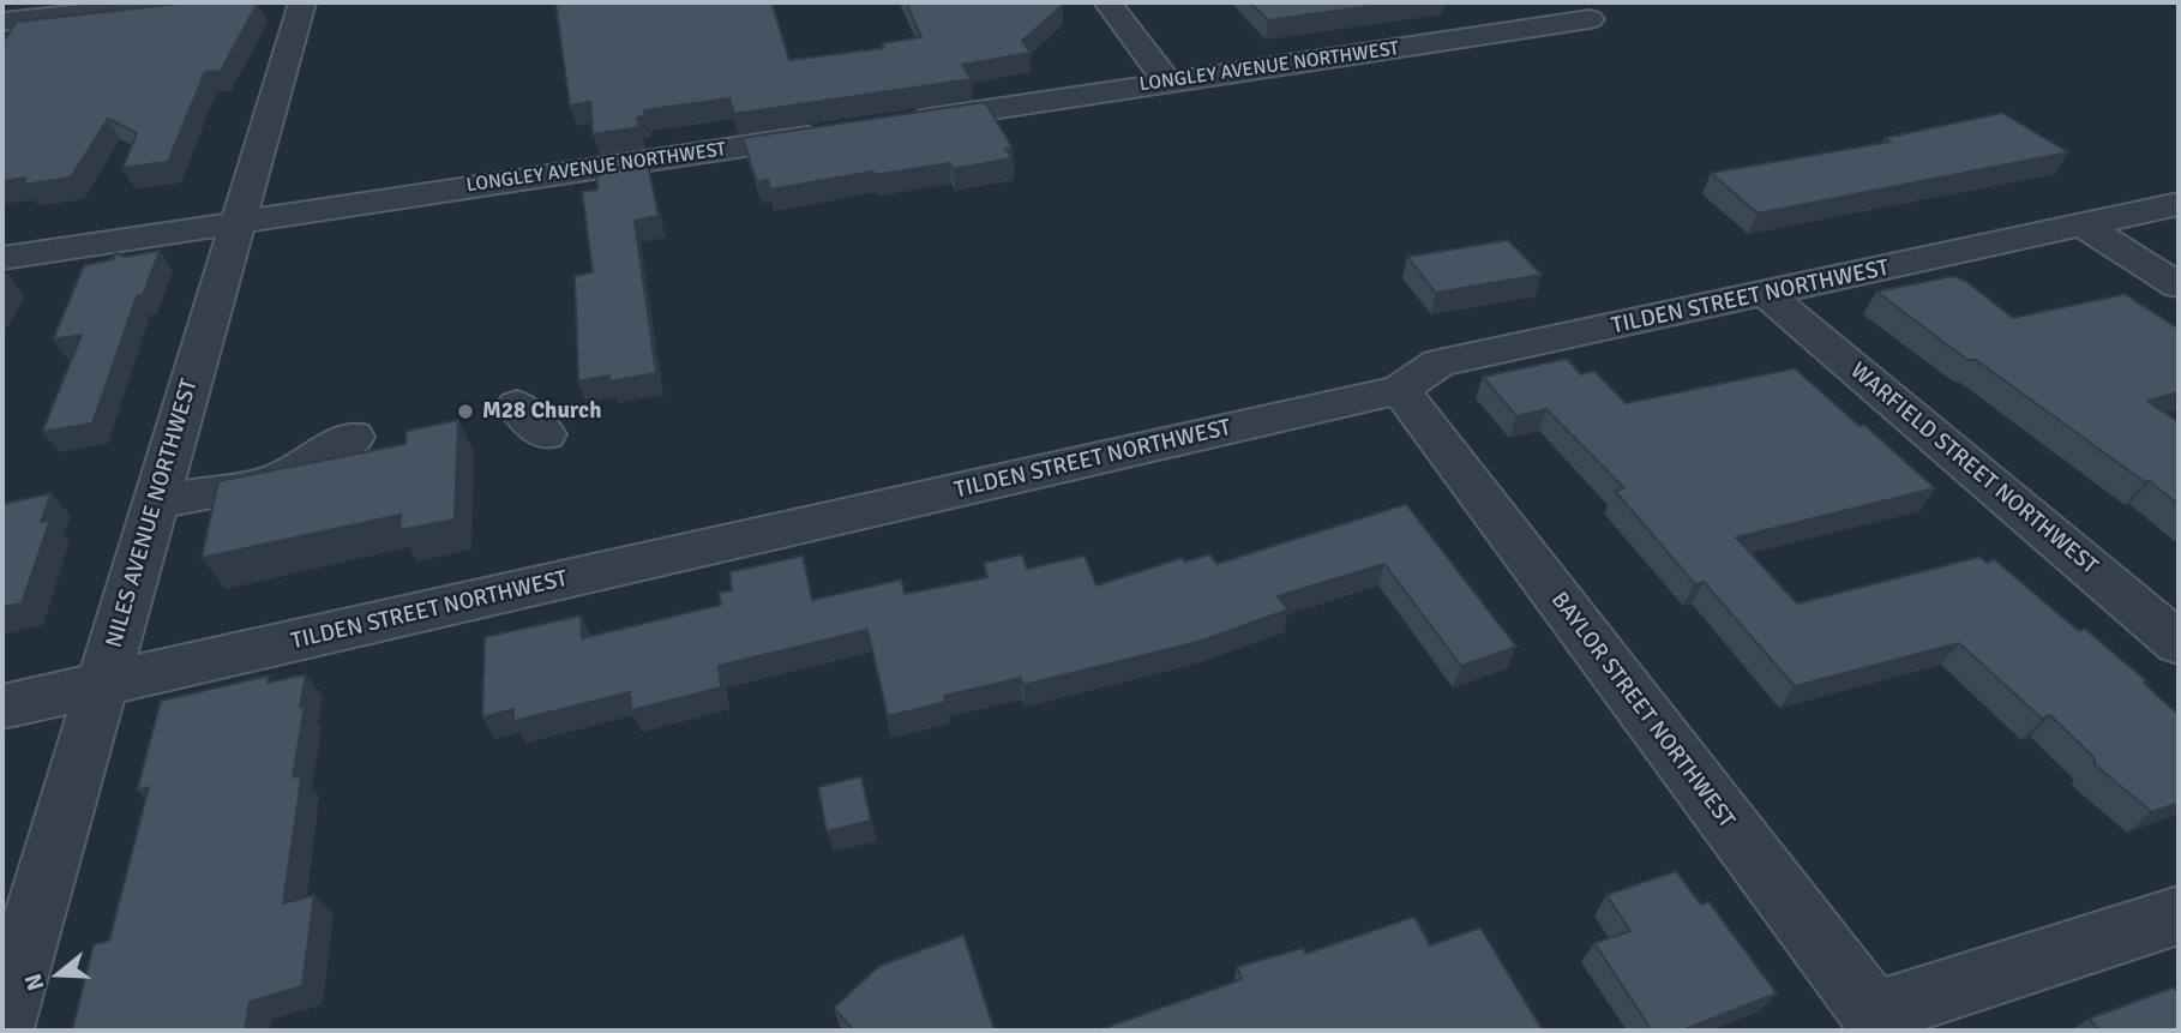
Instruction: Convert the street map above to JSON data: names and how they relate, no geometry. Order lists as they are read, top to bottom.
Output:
{
  "streets": {
    "street": [
      "LONGLEY AVENUE NORTHWEST",
      "TILDEN STREET NORTHWEST",
      "WARFIELD STREET NORTHWEST",
      "NILES AVENUE NORTHWEST",
      "BAYLOR STREET NORTHWEST"
    ]
  },
  "crossings": [
    ["LONGLEY AVENUE NORTHWEST", "NILES AVENUE NORTHWEST"],
    ["TILDEN STREET NORTHWEST", "WARFIELD STREET NORTHWEST"],
    ["TILDEN STREET NORTHWEST", "NILES AVENUE NORTHWEST"],
    ["TILDEN STREET NORTHWEST", "BAYLOR STREET NORTHWEST"]
  ],
  "places": ["M28 Church"],
  "north": "left"
}
